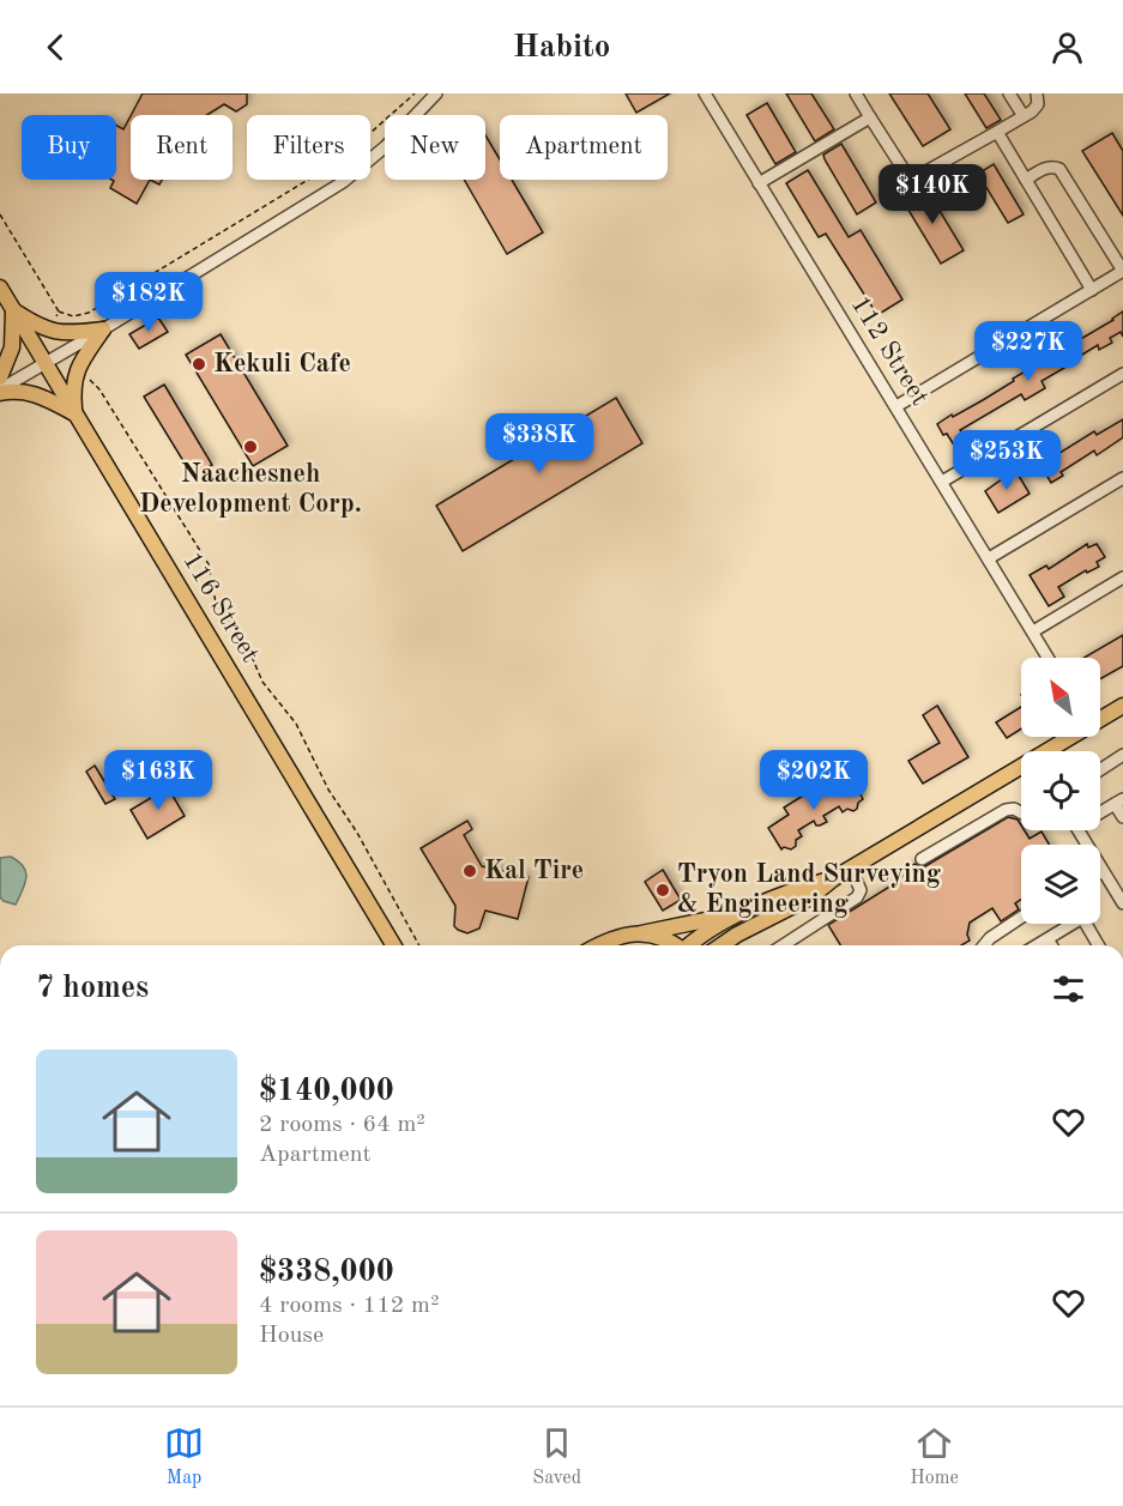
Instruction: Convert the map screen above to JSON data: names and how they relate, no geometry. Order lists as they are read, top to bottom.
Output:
{
  "streets": {
    "main road": ["116 Street"],
    "street": ["112 Street"]
  },
  "places": [
    "Kekuli Cafe",
    "Naachesneh Development Corp.",
    "Kal Tire",
    "Tryon Land Surveying & Engineering"
  ],
  "north": "top left",
  "page": {
    "header": "Habito",
    "chip": [
      "Buy",
      "Rent",
      "Filters",
      "New",
      "Apartment"
    ],
    "price": [
      "$140K",
      "$182K",
      "$227K",
      "$338K",
      "$253K",
      "$163K",
      "$202K"
    ],
    "heading": "7 homes",
    "list": [
      {
        "name": "$140,000",
        "note": "2 rooms · 64 m² · Apartment"
      },
      {
        "name": "$338,000",
        "note": "4 rooms · 112 m² · House"
      }
    ],
    "tabs": ["Map", "Saved", "Home"]
  }
}
